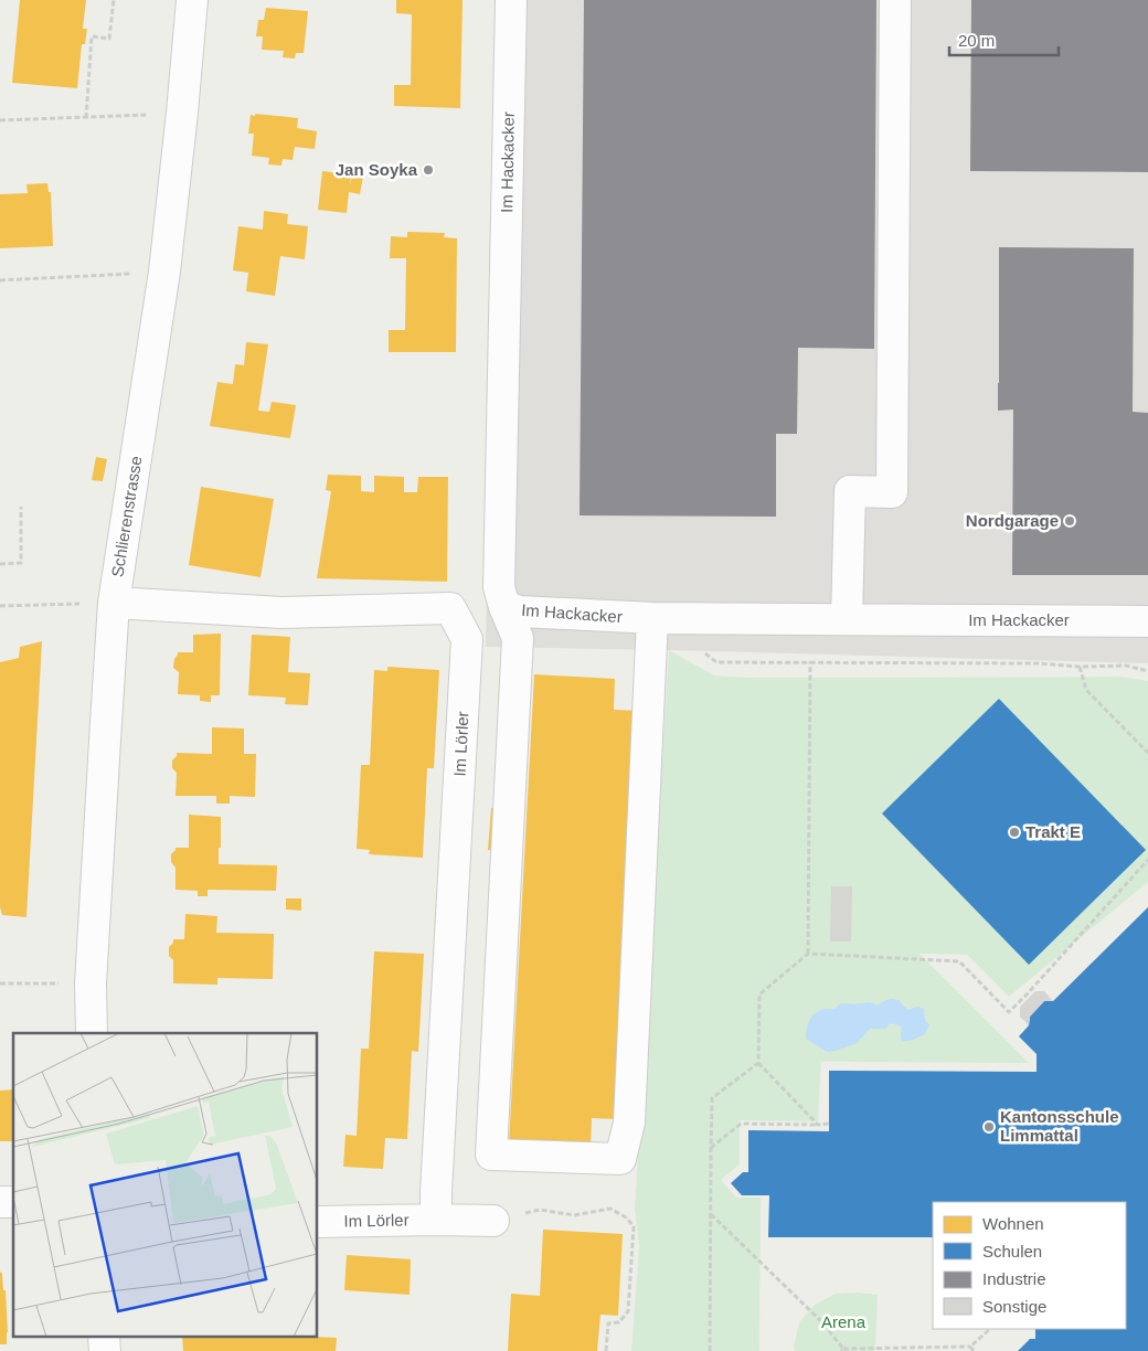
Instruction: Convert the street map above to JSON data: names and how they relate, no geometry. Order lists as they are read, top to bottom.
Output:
{
  "streets": {
    "street": ["Im Hackacker", "Schlierenstrasse", "Im Lörler"]
  },
  "crossings": [
    ["Schlierenstrasse", "Im Lörler"]
  ],
  "parks": ["Arena"],
  "places": [
    "Jan Soyka",
    "Nordgarage",
    "Trakt E",
    "Kantonsschule Limmattal"
  ],
  "legend": [
    "Wohnen",
    "Schulen",
    "Industrie",
    "Sonstige"
  ],
  "scale_bar": "20 m"
}
